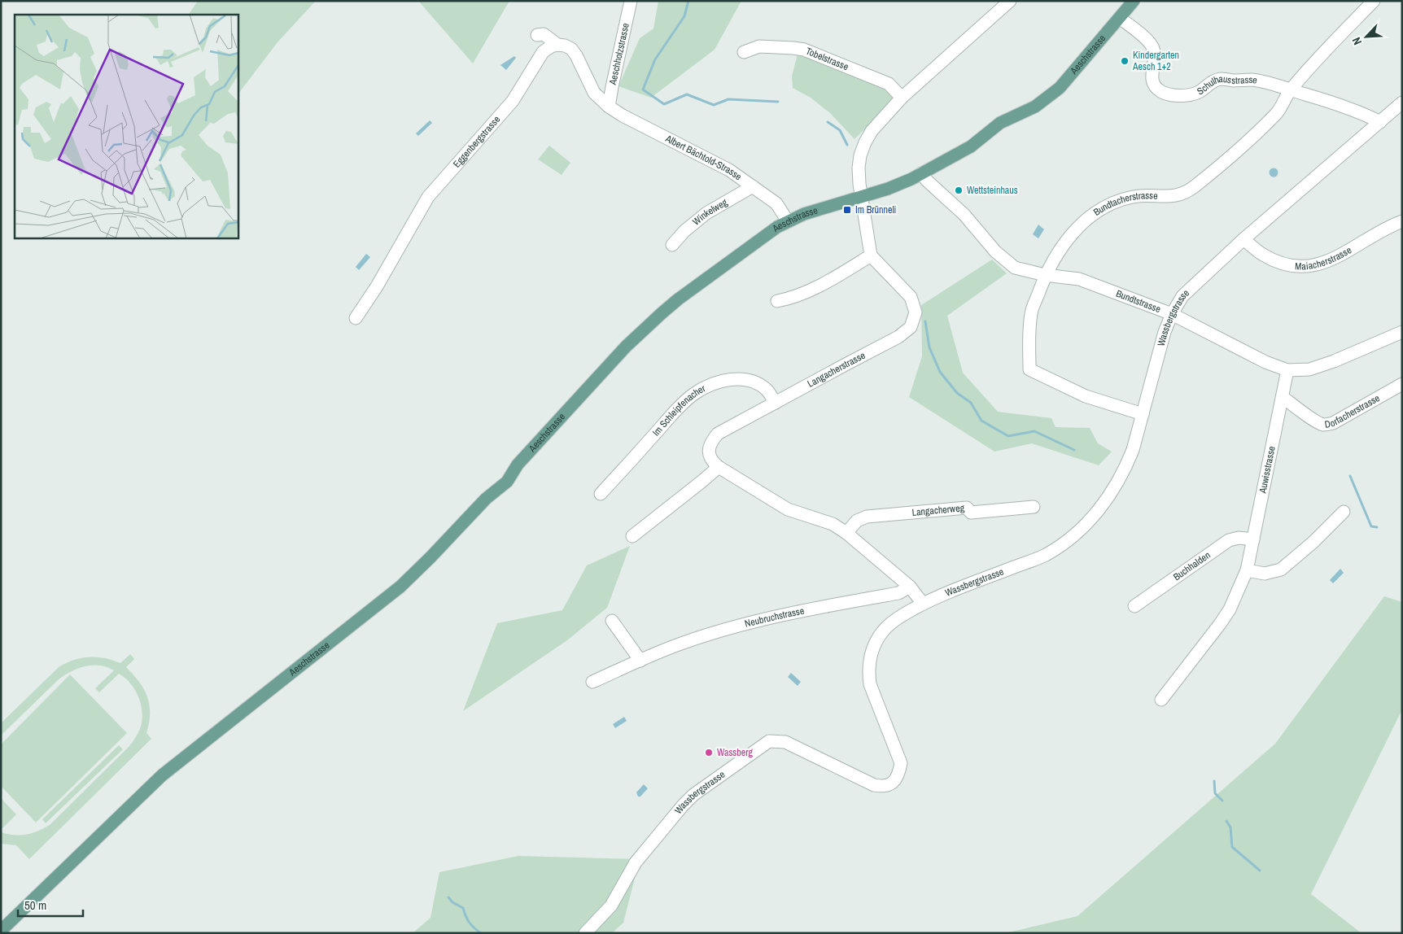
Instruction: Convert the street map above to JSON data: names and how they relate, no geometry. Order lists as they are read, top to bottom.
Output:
{
  "streets": {
    "main road": ["Aeschstrasse"],
    "street": [
      "Aeschholzstrasse",
      "Tobelstrasse",
      "Schulhausstrasse",
      "Eggenbergstrasse",
      "Albert Bächtold-Strasse",
      "Bundtacherstrasse",
      "Winkelweg",
      "Maiacherstrasse",
      "Bundtstrasse",
      "Wassbergstrasse",
      "Langacherstrasse",
      "Dorfacherstrasse",
      "Im Schleipfenacher",
      "Auwisstrasse",
      "Langacherweg",
      "Buchhalden",
      "Neubruchstrasse"
    ]
  },
  "crossings": [
    ["Aeschholzstrasse", "Albert Bächtold-Strasse"],
    ["Aeschstrasse", "Schulhausstrasse"],
    ["Aeschstrasse", "Albert Bächtold-Strasse"],
    ["Aeschstrasse", "Bundtstrasse"],
    ["Schulhausstrasse", "Bundtacherstrasse"],
    ["Schulhausstrasse", "Wassbergstrasse"],
    ["Albert Bächtold-Strasse", "Winkelweg"],
    ["Bundtacherstrasse", "Bundtstrasse"],
    ["Bundtacherstrasse", "Wassbergstrasse"],
    ["Maiacherstrasse", "Wassbergstrasse"],
    ["Bundtstrasse", "Wassbergstrasse"],
    ["Bundtstrasse", "Auwisstrasse"],
    ["Wassbergstrasse", "Langacherstrasse"],
    ["Langacherstrasse", "Im Schleipfenacher"],
    ["Langacherstrasse", "Langacherweg"],
    ["Langacherstrasse", "Neubruchstrasse"],
    ["Dorfacherstrasse", "Auwisstrasse"],
    ["Auwisstrasse", "Buchhalden"]
  ],
  "places": {
    "other": ["Kindergarten Aesch 1+2", "Wettsteinhaus", "Wassberg"],
    "transit": ["Im Brünneli"]
  },
  "scale_bar": "50 m",
  "north": "bottom left"
}
